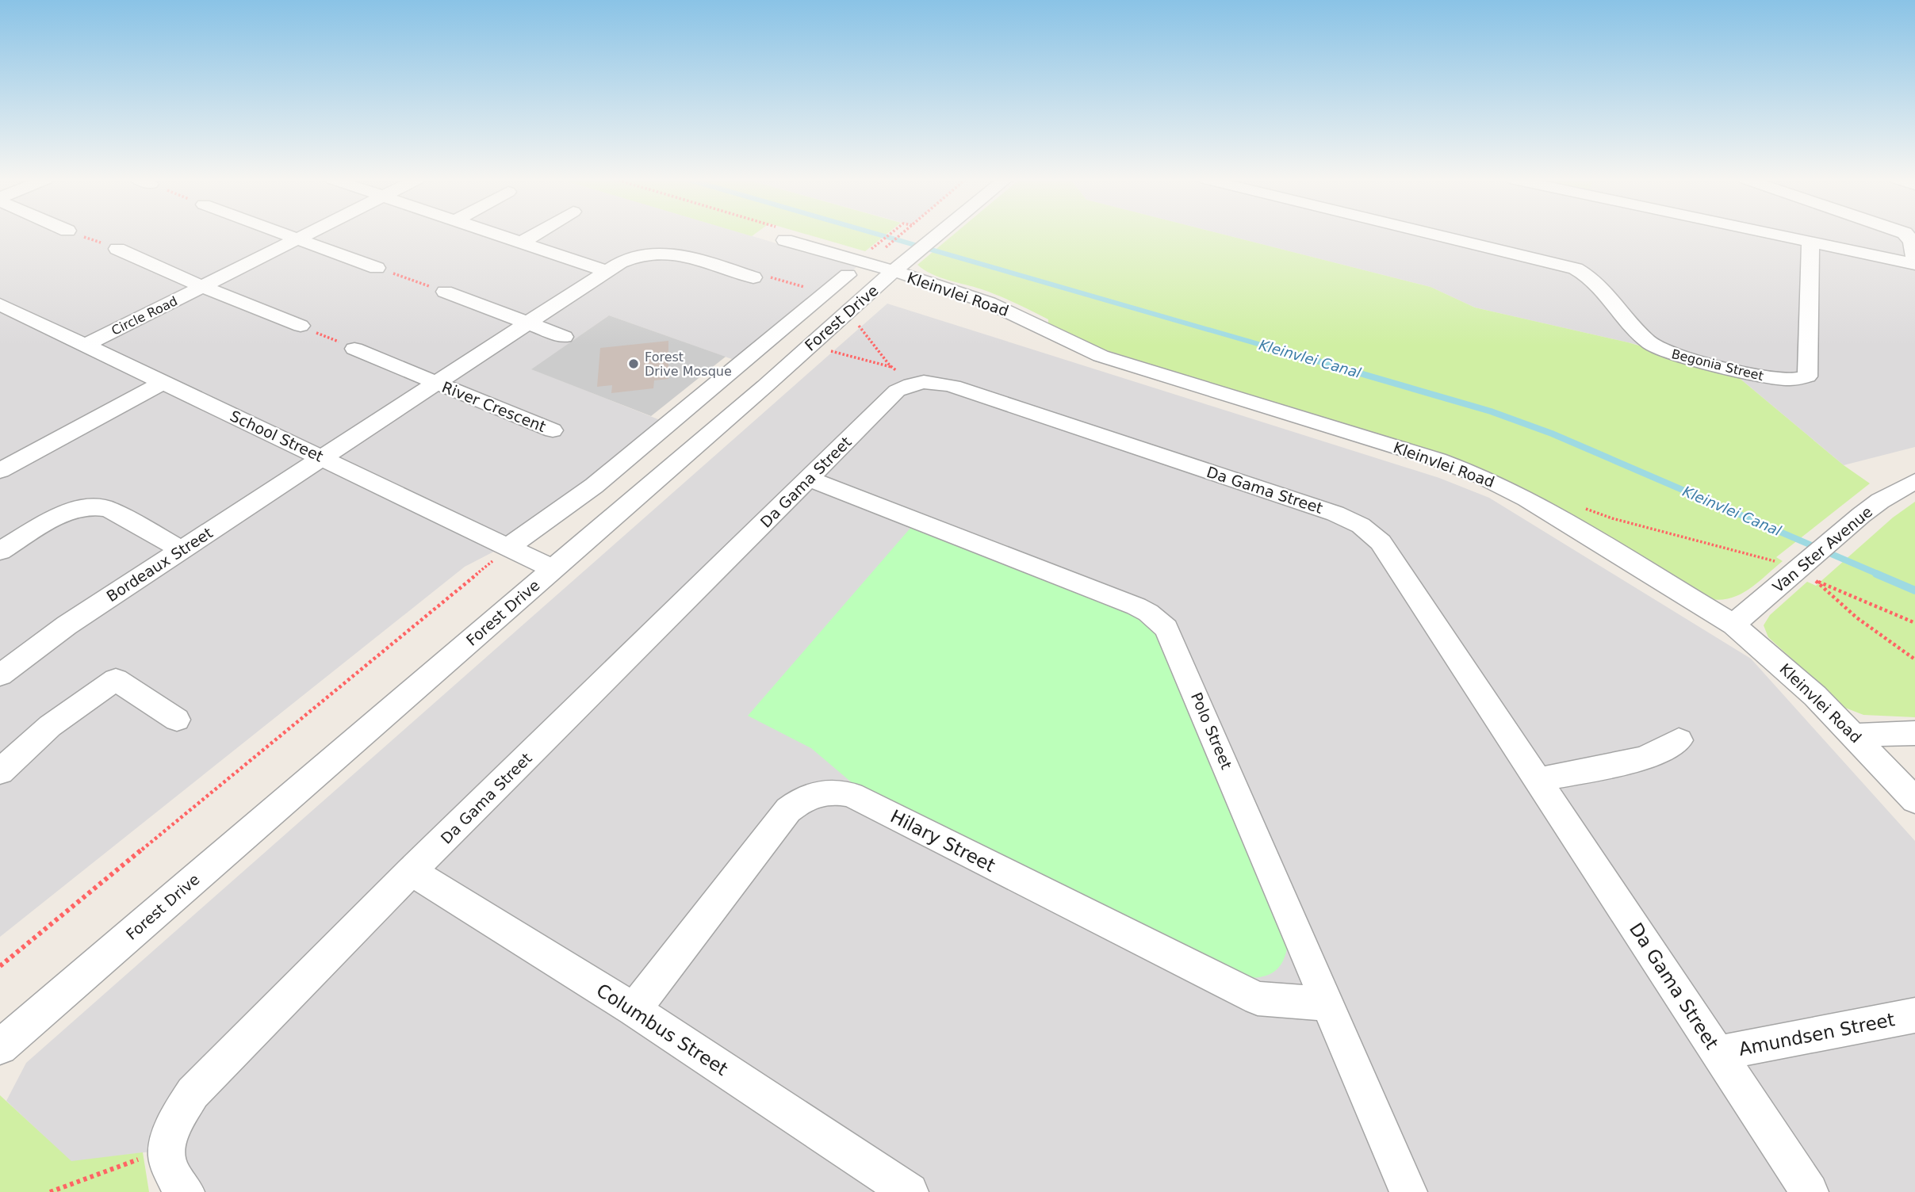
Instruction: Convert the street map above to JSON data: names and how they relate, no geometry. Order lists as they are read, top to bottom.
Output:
{
  "streets": {
    "street": [
      "Kleinvlei Road",
      "Circle Road",
      "Forest Drive",
      "Begonia Street",
      "River Crescent",
      "School Street",
      "Da Gama Street",
      "Van Ster Avenue",
      "Bordeaux Street",
      "Polo Street",
      "Hilary Street",
      "Columbus Street",
      "Amundsen Street"
    ]
  },
  "crossings": [
    ["Kleinvlei Road", "Forest Drive"],
    ["Kleinvlei Road", "Van Ster Avenue"],
    ["Circle Road", "School Street"],
    ["Forest Drive", "School Street"],
    ["River Crescent", "School Street"],
    ["River Crescent", "Bordeaux Street"],
    ["School Street", "Bordeaux Street"],
    ["Da Gama Street", "Polo Street"],
    ["Da Gama Street", "Columbus Street"],
    ["Da Gama Street", "Amundsen Street"],
    ["Polo Street", "Hilary Street"],
    ["Hilary Street", "Columbus Street"]
  ],
  "water": ["Kleinvlei Canal"],
  "places": ["Forest Drive Mosque"]
}
